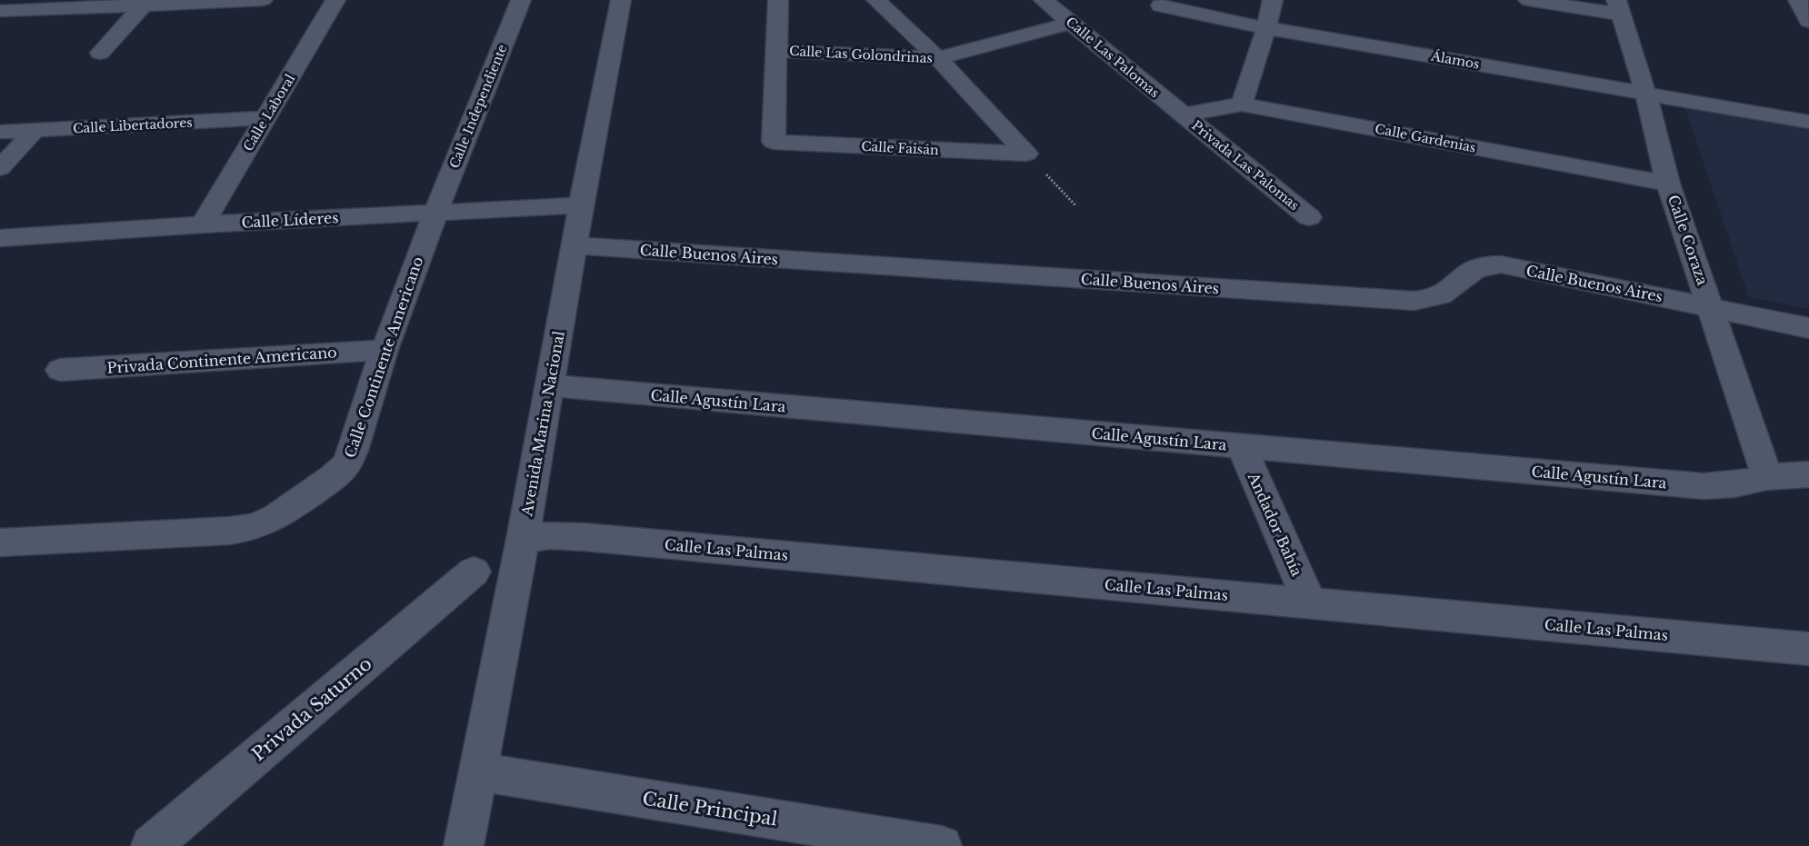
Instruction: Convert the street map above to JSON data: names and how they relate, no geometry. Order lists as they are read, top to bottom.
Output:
{
  "streets": {
    "street": [
      "Calle Las Golondrinas",
      "Calle Las Palomas",
      "Álamos",
      "Calle Independiente",
      "Calle Laboral",
      "Calle Libertadores",
      "Calle Gardenias",
      "Calle Faisán",
      "Privada Las Palomas",
      "Calle Líderes",
      "Calle Coraza",
      "Calle Buenos Aires",
      "Calle Continente Americano",
      "Privada Continente Americano",
      "Calle Agustín Lara",
      "Avenida Marina Nacional",
      "Andador Bahía",
      "Calle Las Palmas",
      "Privada Saturno",
      "Calle Principal"
    ]
  },
  "crossings": [
    ["Calle Las Golondrinas", "Calle Las Palomas"],
    ["Calle Las Golondrinas", "Calle Faisán"],
    ["Calle Las Palomas", "Calle Gardenias"],
    ["Calle Las Palomas", "Privada Las Palomas"],
    ["Álamos", "Calle Coraza"],
    ["Calle Independiente", "Calle Líderes"],
    ["Calle Independiente", "Calle Continente Americano"],
    ["Calle Laboral", "Calle Libertadores"],
    ["Calle Laboral", "Calle Líderes"],
    ["Calle Gardenias", "Privada Las Palomas"],
    ["Calle Gardenias", "Calle Coraza"],
    ["Calle Líderes", "Calle Continente Americano"],
    ["Calle Líderes", "Avenida Marina Nacional"],
    ["Calle Coraza", "Calle Buenos Aires"],
    ["Calle Coraza", "Calle Agustín Lara"],
    ["Calle Buenos Aires", "Avenida Marina Nacional"],
    ["Calle Continente Americano", "Privada Continente Americano"],
    ["Calle Agustín Lara", "Avenida Marina Nacional"],
    ["Calle Agustín Lara", "Andador Bahía"],
    ["Avenida Marina Nacional", "Calle Las Palmas"],
    ["Avenida Marina Nacional", "Calle Principal"],
    ["Andador Bahía", "Calle Las Palmas"]
  ]
}
